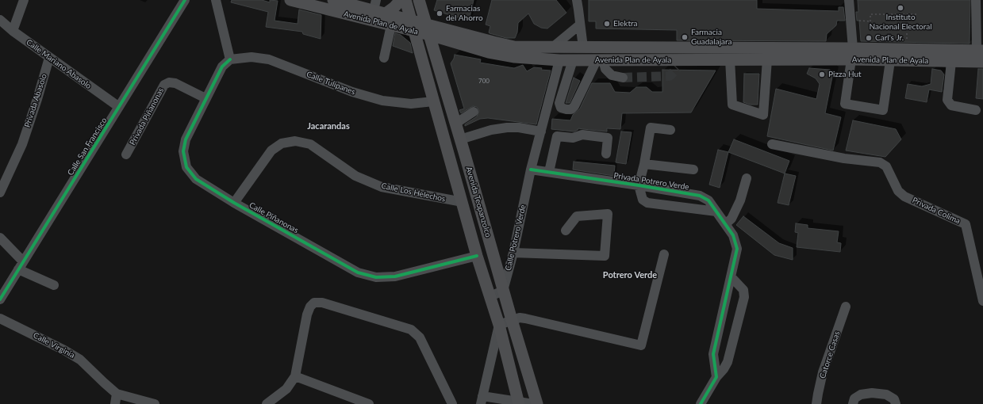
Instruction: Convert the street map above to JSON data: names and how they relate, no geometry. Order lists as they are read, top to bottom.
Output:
{
  "streets": {
    "main road": ["Avenida Plan de Ayala", "Avenida Teopanzolco"],
    "street": [
      "Calle Mariano Abasolo",
      "Calle Tulipanes",
      "Privada Abasolo",
      "Privada Piñanonas",
      "Calle San Francisco",
      "Privada Potrero Verde",
      "Calle Los Helechos",
      "Privada Colima",
      "Calle Piñanonas",
      "Calle Potrero Verde",
      "Calle Virginia",
      "Catorce Casas"
    ]
  },
  "crossings": [
    ["Avenida Plan de Ayala", "Avenida Teopanzolco"],
    ["Avenida Plan de Ayala", "Calle Potrero Verde"],
    ["Calle Mariano Abasolo", "Privada Abasolo"],
    ["Calle Mariano Abasolo", "Calle San Francisco"],
    ["Calle Tulipanes", "Avenida Teopanzolco"],
    ["Calle Tulipanes", "Calle Piñanonas"],
    ["Privada Piñanonas", "Calle Piñanonas"],
    ["Calle Los Helechos", "Avenida Teopanzolco"],
    ["Calle Los Helechos", "Calle Piñanonas"],
    ["Avenida Teopanzolco", "Calle Piñanonas"],
    ["Avenida Teopanzolco", "Calle Potrero Verde"]
  ],
  "districts": ["Jacarandas", "Potrero Verde"],
  "places": [
    "Instituto Nacional Electoral",
    "Farmacias del Ahorro",
    "Elektra",
    "Farmacia Guadalajara",
    "Carl's Jr.",
    "Pizza Hut"
  ],
  "house_numbers": ["700"]
}
